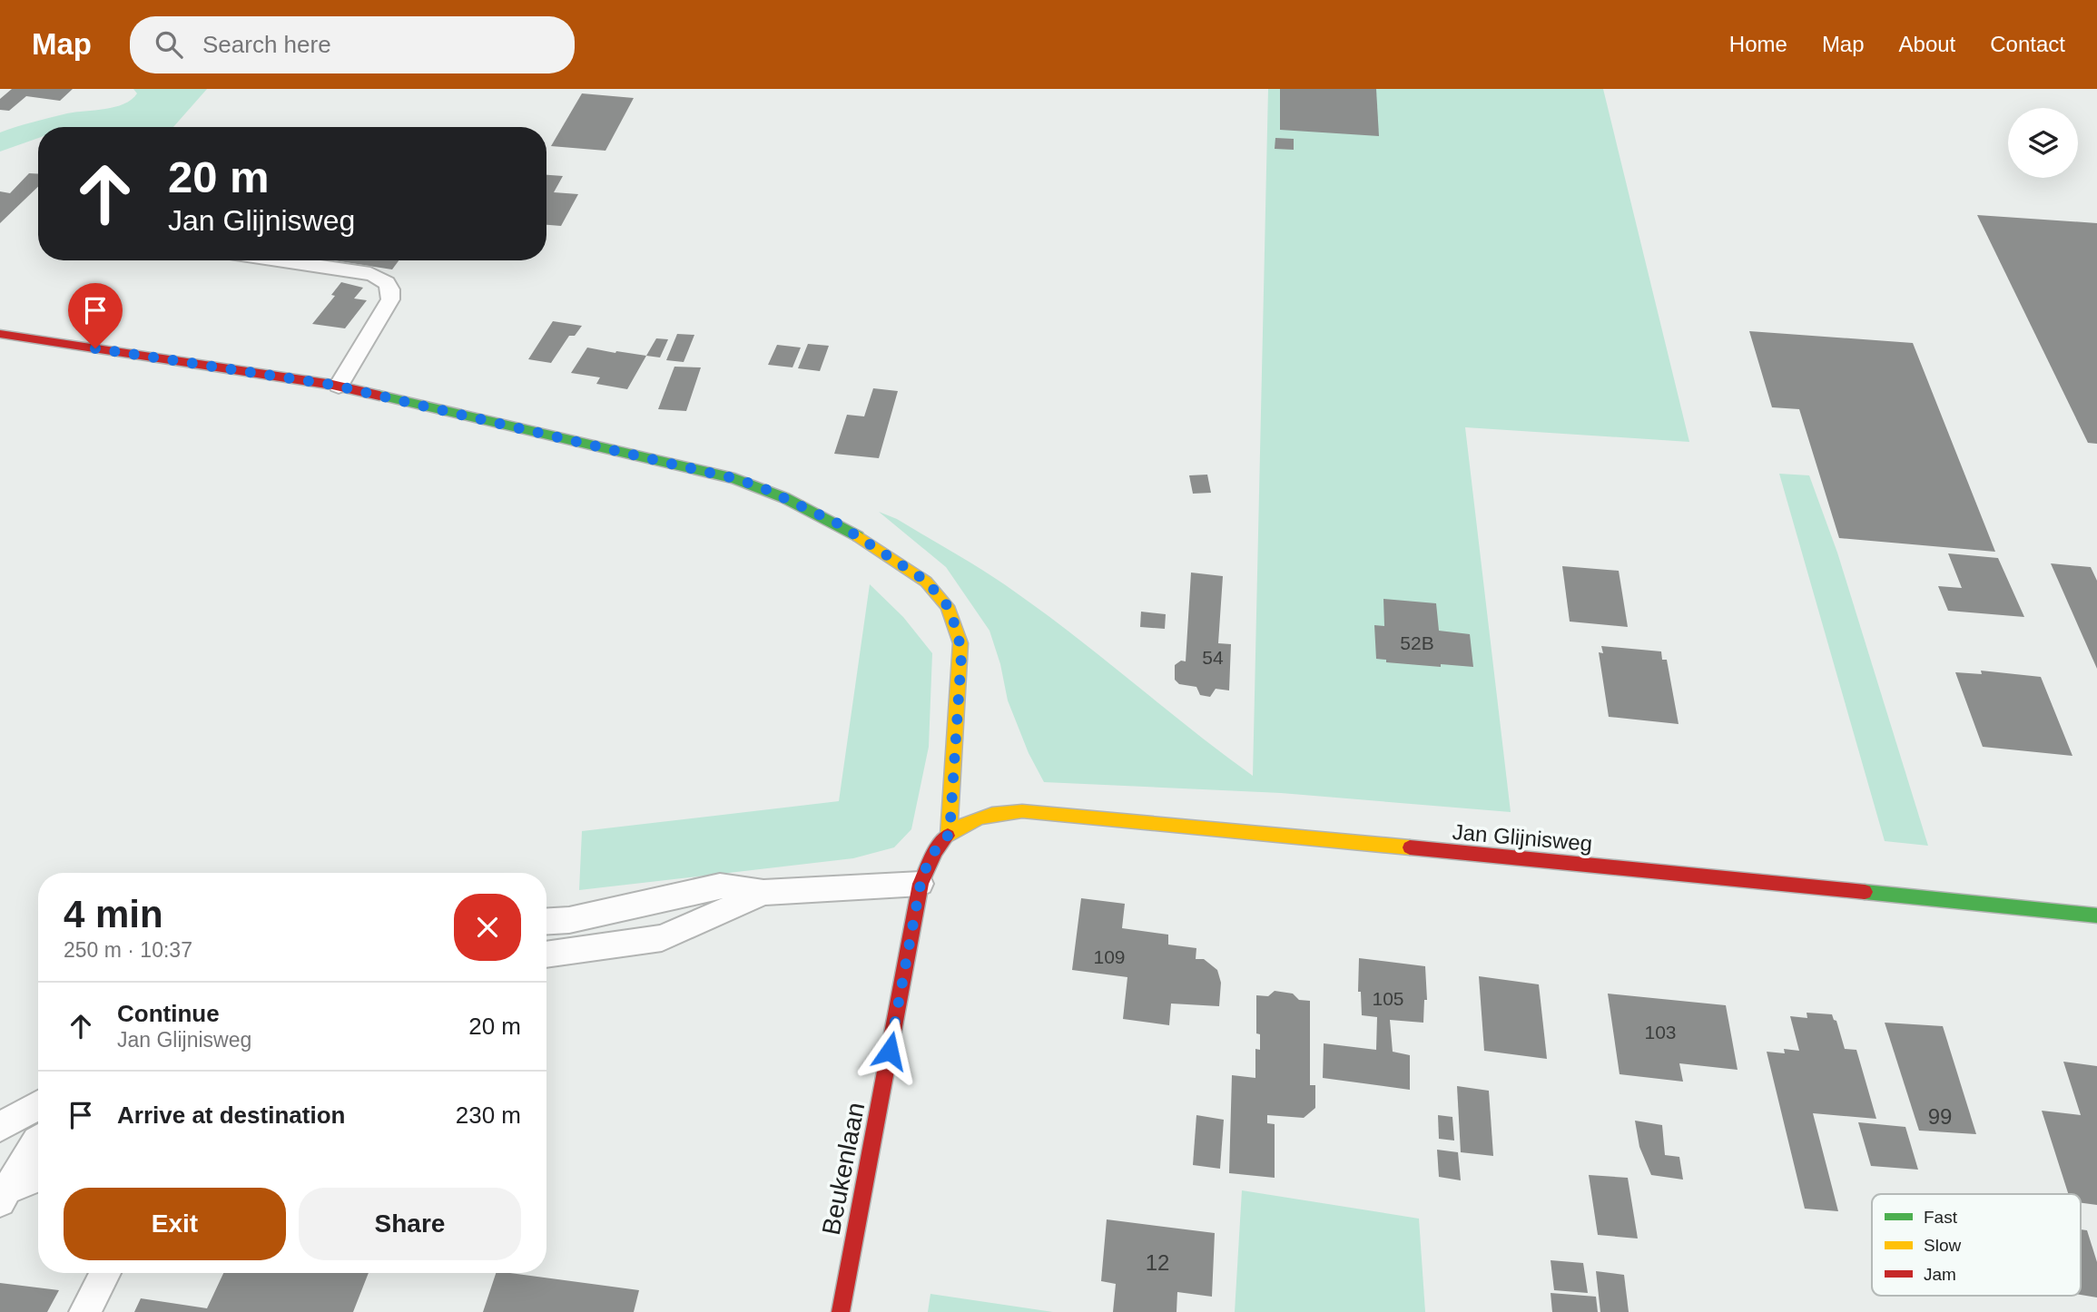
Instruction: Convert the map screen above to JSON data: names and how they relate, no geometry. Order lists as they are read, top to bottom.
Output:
{
  "streets": {
    "street": ["Jan Glijnisweg", "Beukenlaan"]
  },
  "crossings": [
    ["Jan Glijnisweg", "Beukenlaan"]
  ],
  "house_numbers": [
    "52B",
    "54",
    "109",
    "105",
    "103",
    "99",
    "12"
  ],
  "legend": ["Fast", "Slow", "Jam"],
  "page": {
    "header": "Map",
    "search": "Search here",
    "nav": [
      "Home",
      "Map",
      "About",
      "Contact"
    ],
    "turn": ["20 m", "Jan Glijnisweg"],
    "heading": ["4 min", "250 m · 10:37"],
    "list": [
      {
        "name": "Continue",
        "note": "Jan Glijnisweg",
        "value": "20 m"
      },
      {
        "name": "Arrive at destination",
        "value": "230 m"
      }
    ],
    "buttons": ["Exit", "Share"]
  }
}
